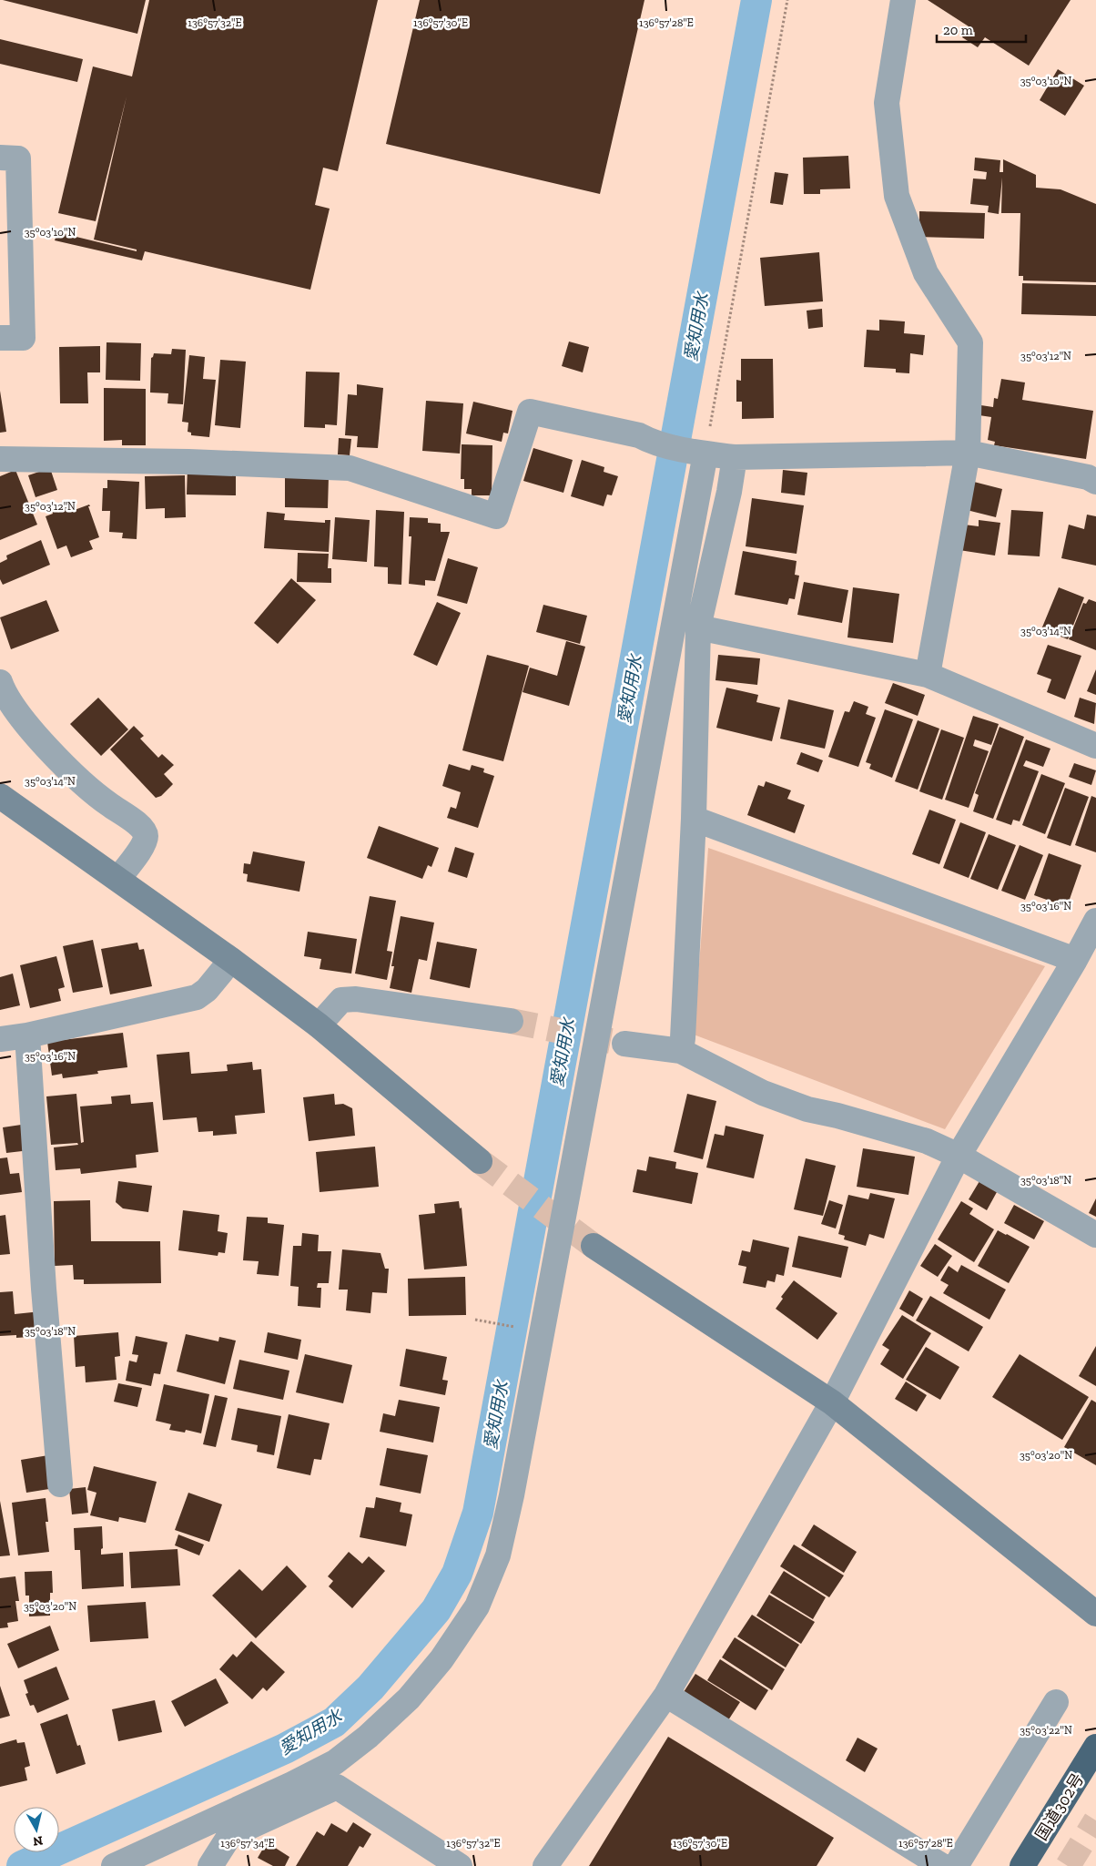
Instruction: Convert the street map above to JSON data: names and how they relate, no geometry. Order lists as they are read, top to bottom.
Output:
{
  "streets": {
    "highway": ["国道302号"]
  },
  "water": ["愛知用水"],
  "scale_bar": "20 m",
  "north": "bottom",
  "coordinates": [
    "136°57'32\"E",
    "136°57'30\"E",
    "136°57'28\"E",
    "35°03'10\"N",
    "35°03'12\"N",
    "35°03'14\"N",
    "35°03'16\"N",
    "35°03'18\"N",
    "35°03'20\"N",
    "35°03'22\"N",
    "136°57'34\"E"
  ]
}
